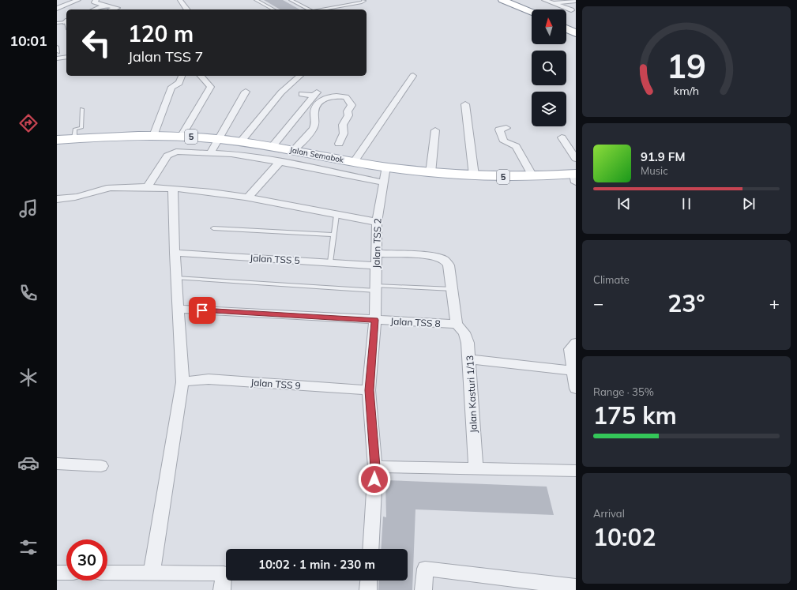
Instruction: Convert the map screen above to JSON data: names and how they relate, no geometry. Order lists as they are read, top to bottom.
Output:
{
  "streets": {
    "main road": ["5", "Jalan Semabok"],
    "street": [
      "Jalan TSS 2",
      "Jalan TSS 5",
      "Jalan TSS 8",
      "Jalan TSS 9",
      "Jalan Kasturi 1/13"
    ]
  },
  "crossings": [
    ["Jalan Semabok", "Jalan TSS 2"],
    ["Jalan TSS 2", "Jalan TSS 5"],
    ["Jalan TSS 2", "Jalan TSS 8"],
    ["Jalan TSS 2", "Jalan TSS 9"],
    ["Jalan TSS 8", "Jalan Kasturi 1/13"]
  ],
  "north": "top",
  "page": {
    "tabs": "10:01",
    "turn": ["120 m", "Jalan TSS 7"],
    "song": ["91.9 FM", "Music"],
    "tile": [
      "Climate",
      ["Range · 35%", "175 km"],
      ["Arrival", "10:02"]
    ],
    "heat": ["−", "23°", "+"],
    "limit": "30",
    "trip": "10:02 · 1 min · 230 m",
    "gauge": ["19", "km/h"]
  }
}
